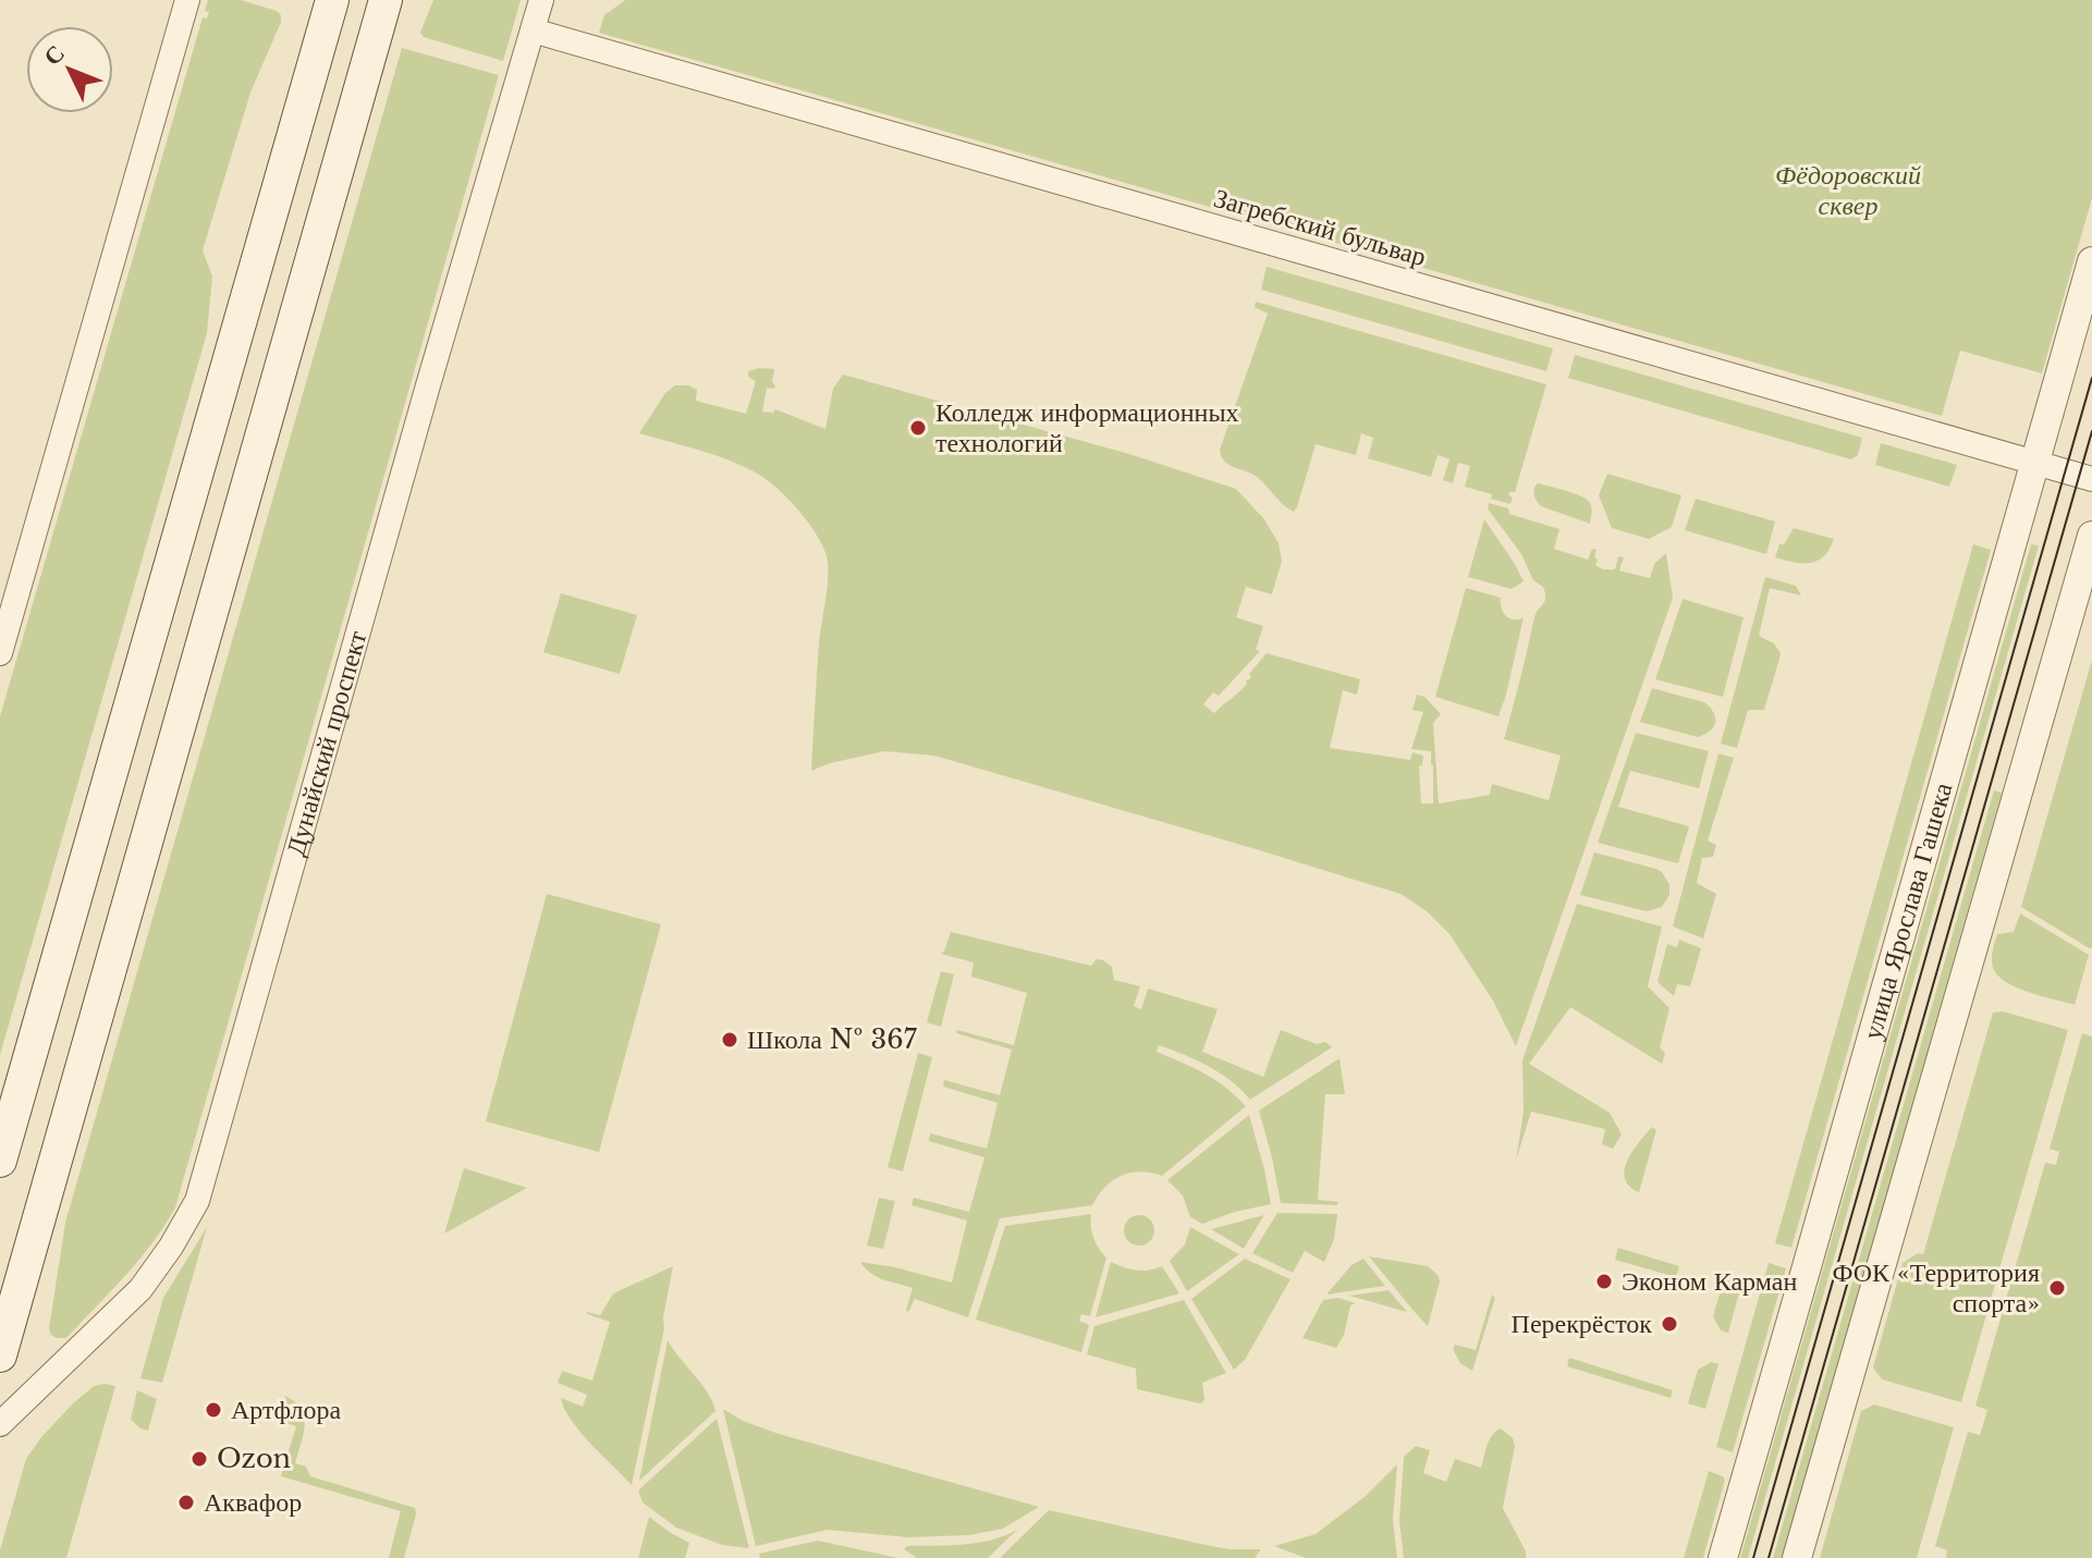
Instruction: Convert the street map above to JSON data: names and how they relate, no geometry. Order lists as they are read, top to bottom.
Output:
{
  "streets": {
    "street": ["Загребский бульвар", "Дунайский проспект", "улица Ярослава Гашека"]
  },
  "crossings": [
    ["Загребский бульвар", "Дунайский проспект"],
    ["Загребский бульвар", "улица Ярослава Гашека"]
  ],
  "parks": ["Фёдоровский сквер"],
  "places": [
    "Колледж информационных технологий",
    "Школа № 367",
    "Эконом Карман",
    "ФОК «Территория спорта»",
    "Перекрёсток",
    "Артфлора",
    "Ozon",
    "Аквафор"
  ],
  "north": "top left"
}
